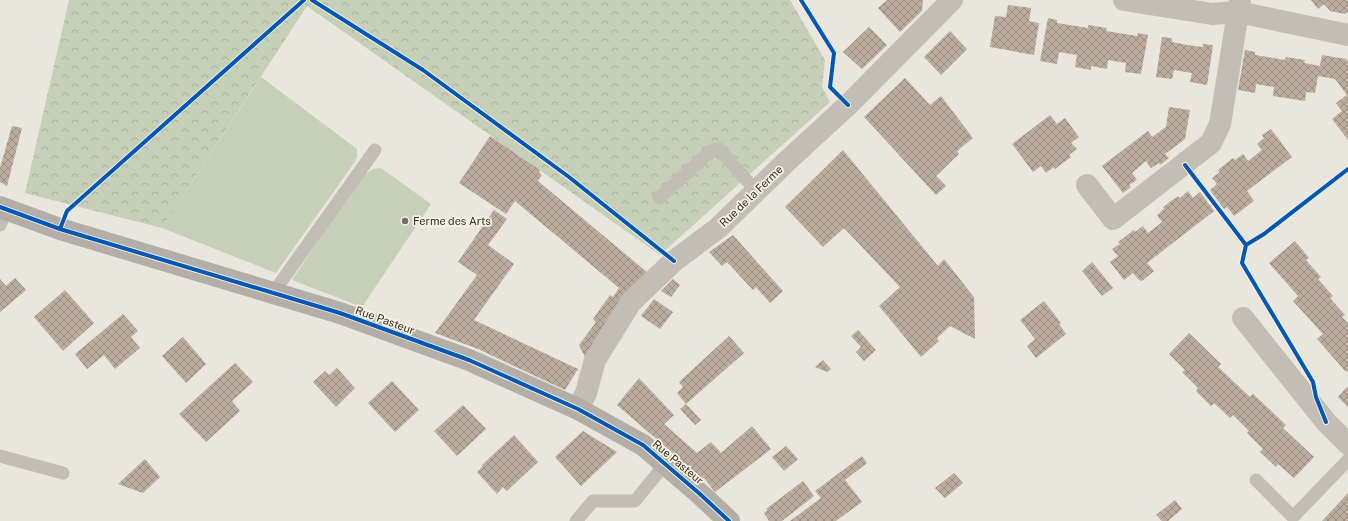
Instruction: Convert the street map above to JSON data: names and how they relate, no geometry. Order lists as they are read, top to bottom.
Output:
{
  "streets": {
    "street": ["Rue de la Ferme", "Rue Pasteur"]
  },
  "crossings": [
    ["Rue de la Ferme", "Rue Pasteur"]
  ],
  "places": ["Ferme des Arts"]
}
